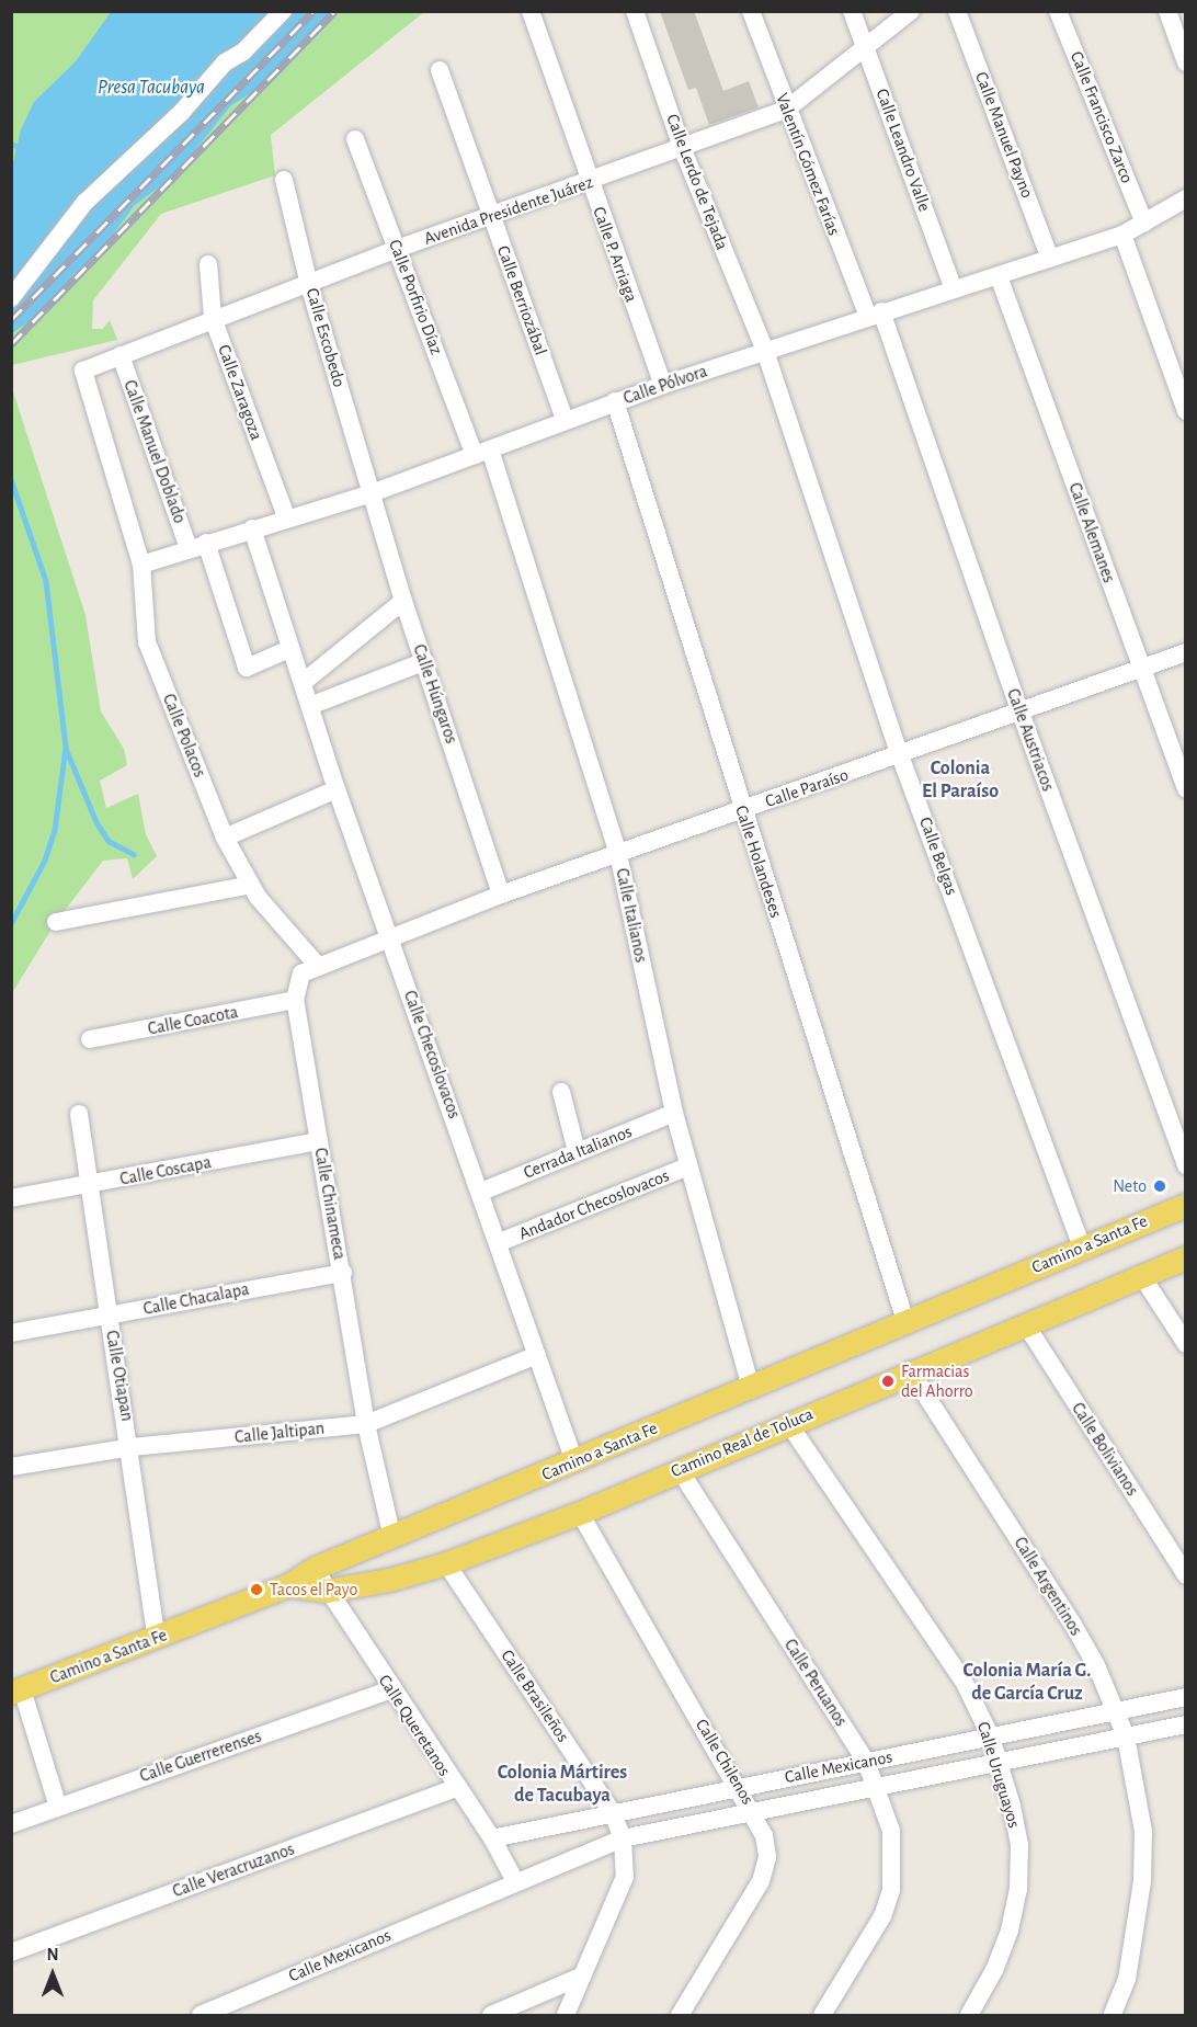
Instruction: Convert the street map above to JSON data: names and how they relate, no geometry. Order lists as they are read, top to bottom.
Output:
{
  "streets": {
    "main road": ["Camino a Santa Fe", "Camino Real de Toluca"],
    "street": [
      "Calle Francisco Zarco",
      "Calle Manuel Payno",
      "Calle Leandro Valle",
      "Valentín Gómez Farías",
      "Calle Lerdo de Tejada",
      "Avenida Presidente Juárez",
      "Calle P. Arriaga",
      "Calle Porfirio Díaz",
      "Calle Berriozábal",
      "Calle Escobedo",
      "Calle Pólvora",
      "Calle Zaragoza",
      "Calle Manuel Doblado",
      "Calle Alemanes",
      "Calle Húngaros",
      "Calle Polacos",
      "Calle Austriacos",
      "Calle Paraíso",
      "Calle Belgas",
      "Calle Holandeses",
      "Calle Italianos",
      "Calle Coacota",
      "Calle Checoslovacos",
      "Cerrada Italianos",
      "Calle Coscapa",
      "Calle Chinameca",
      "Andador Checoslovacos",
      "Calle Chacalapa",
      "Calle Otiapan",
      "Calle Jaltipan",
      "Calle Bolivianos",
      "Calle Argentinos",
      "Calle Peruanos",
      "Calle Brasileños",
      "Calle Queretanos",
      "Calle Guerrerenses",
      "Calle Chilenos",
      "Calle Mexicanos",
      "Calle Uruguayos",
      "Calle Veracruzanos"
    ]
  },
  "crossings": [
    ["Calle Francisco Zarco", "Calle Pólvora"],
    ["Calle Manuel Payno", "Calle Pólvora"],
    ["Calle Leandro Valle", "Avenida Presidente Juárez"],
    ["Calle Leandro Valle", "Calle Pólvora"],
    ["Valentín Gómez Farías", "Avenida Presidente Juárez"],
    ["Valentín Gómez Farías", "Calle Pólvora"],
    ["Valentín Gómez Farías", "Calle Austriacos"],
    ["Calle Lerdo de Tejada", "Avenida Presidente Juárez"],
    ["Calle Lerdo de Tejada", "Calle Pólvora"],
    ["Calle Lerdo de Tejada", "Calle Belgas"],
    ["Avenida Presidente Juárez", "Calle P. Arriaga"],
    ["Avenida Presidente Juárez", "Calle Porfirio Díaz"],
    ["Avenida Presidente Juárez", "Calle Berriozábal"],
    ["Avenida Presidente Juárez", "Calle Escobedo"],
    ["Avenida Presidente Juárez", "Calle Zaragoza"],
    ["Avenida Presidente Juárez", "Calle Manuel Doblado"],
    ["Avenida Presidente Juárez", "Calle Polacos"],
    ["Calle P. Arriaga", "Calle Pólvora"],
    ["Calle Porfirio Díaz", "Calle Pólvora"],
    ["Calle Porfirio Díaz", "Calle Italianos"],
    ["Calle Berriozábal", "Calle Pólvora"],
    ["Calle Escobedo", "Calle Pólvora"],
    ["Calle Escobedo", "Calle Húngaros"],
    ["Calle Pólvora", "Calle Zaragoza"],
    ["Calle Pólvora", "Calle Manuel Doblado"],
    ["Calle Pólvora", "Calle Alemanes"],
    ["Calle Pólvora", "Calle Húngaros"],
    ["Calle Pólvora", "Calle Polacos"],
    ["Calle Pólvora", "Calle Austriacos"],
    ["Calle Pólvora", "Calle Belgas"],
    ["Calle Pólvora", "Calle Holandeses"],
    ["Calle Pólvora", "Calle Italianos"],
    ["Calle Pólvora", "Calle Checoslovacos"],
    ["Calle Alemanes", "Calle Paraíso"],
    ["Calle Húngaros", "Calle Paraíso"],
    ["Calle Austriacos", "Calle Paraíso"],
    ["Calle Paraíso", "Calle Belgas"],
    ["Calle Paraíso", "Calle Holandeses"],
    ["Calle Paraíso", "Calle Italianos"],
    ["Calle Paraíso", "Calle Checoslovacos"],
    ["Calle Belgas", "Camino a Santa Fe"],
    ["Calle Holandeses", "Camino a Santa Fe"],
    ["Calle Italianos", "Cerrada Italianos"],
    ["Calle Italianos", "Andador Checoslovacos"],
    ["Calle Italianos", "Camino a Santa Fe"],
    ["Calle Coacota", "Calle Chinameca"],
    ["Calle Checoslovacos", "Cerrada Italianos"],
    ["Calle Checoslovacos", "Andador Checoslovacos"],
    ["Calle Checoslovacos", "Camino a Santa Fe"],
    ["Calle Checoslovacos", "Calle Jaltipan"],
    ["Calle Coscapa", "Calle Chinameca"],
    ["Calle Coscapa", "Calle Otiapan"],
    ["Calle Chinameca", "Camino a Santa Fe"],
    ["Calle Chinameca", "Calle Chacalapa"],
    ["Calle Chinameca", "Calle Jaltipan"],
    ["Camino a Santa Fe", "Calle Otiapan"],
    ["Camino a Santa Fe", "Camino Real de Toluca"],
    ["Camino a Santa Fe", "Calle Queretanos"],
    ["Calle Chacalapa", "Calle Otiapan"],
    ["Calle Otiapan", "Calle Jaltipan"],
    ["Camino Real de Toluca", "Calle Bolivianos"],
    ["Camino Real de Toluca", "Calle Argentinos"],
    ["Camino Real de Toluca", "Calle Peruanos"],
    ["Camino Real de Toluca", "Calle Brasileños"],
    ["Camino Real de Toluca", "Calle Queretanos"],
    ["Camino Real de Toluca", "Calle Chilenos"],
    ["Camino Real de Toluca", "Calle Uruguayos"],
    ["Calle Argentinos", "Calle Mexicanos"],
    ["Calle Peruanos", "Calle Mexicanos"],
    ["Calle Brasileños", "Calle Mexicanos"],
    ["Calle Queretanos", "Calle Guerrerenses"],
    ["Calle Queretanos", "Calle Mexicanos"],
    ["Calle Queretanos", "Calle Veracruzanos"],
    ["Calle Chilenos", "Calle Mexicanos"],
    ["Calle Mexicanos", "Calle Uruguayos"]
  ],
  "districts": ["Colonia El Paraíso", "Colonia María G. de García Cruz", "Colonia Mártires de Tacubaya"],
  "water": ["Presa Tacubaya"],
  "places": ["Neto", "Farmacias del Ahorro", "Tacos el Payo"],
  "north": "top"
}
